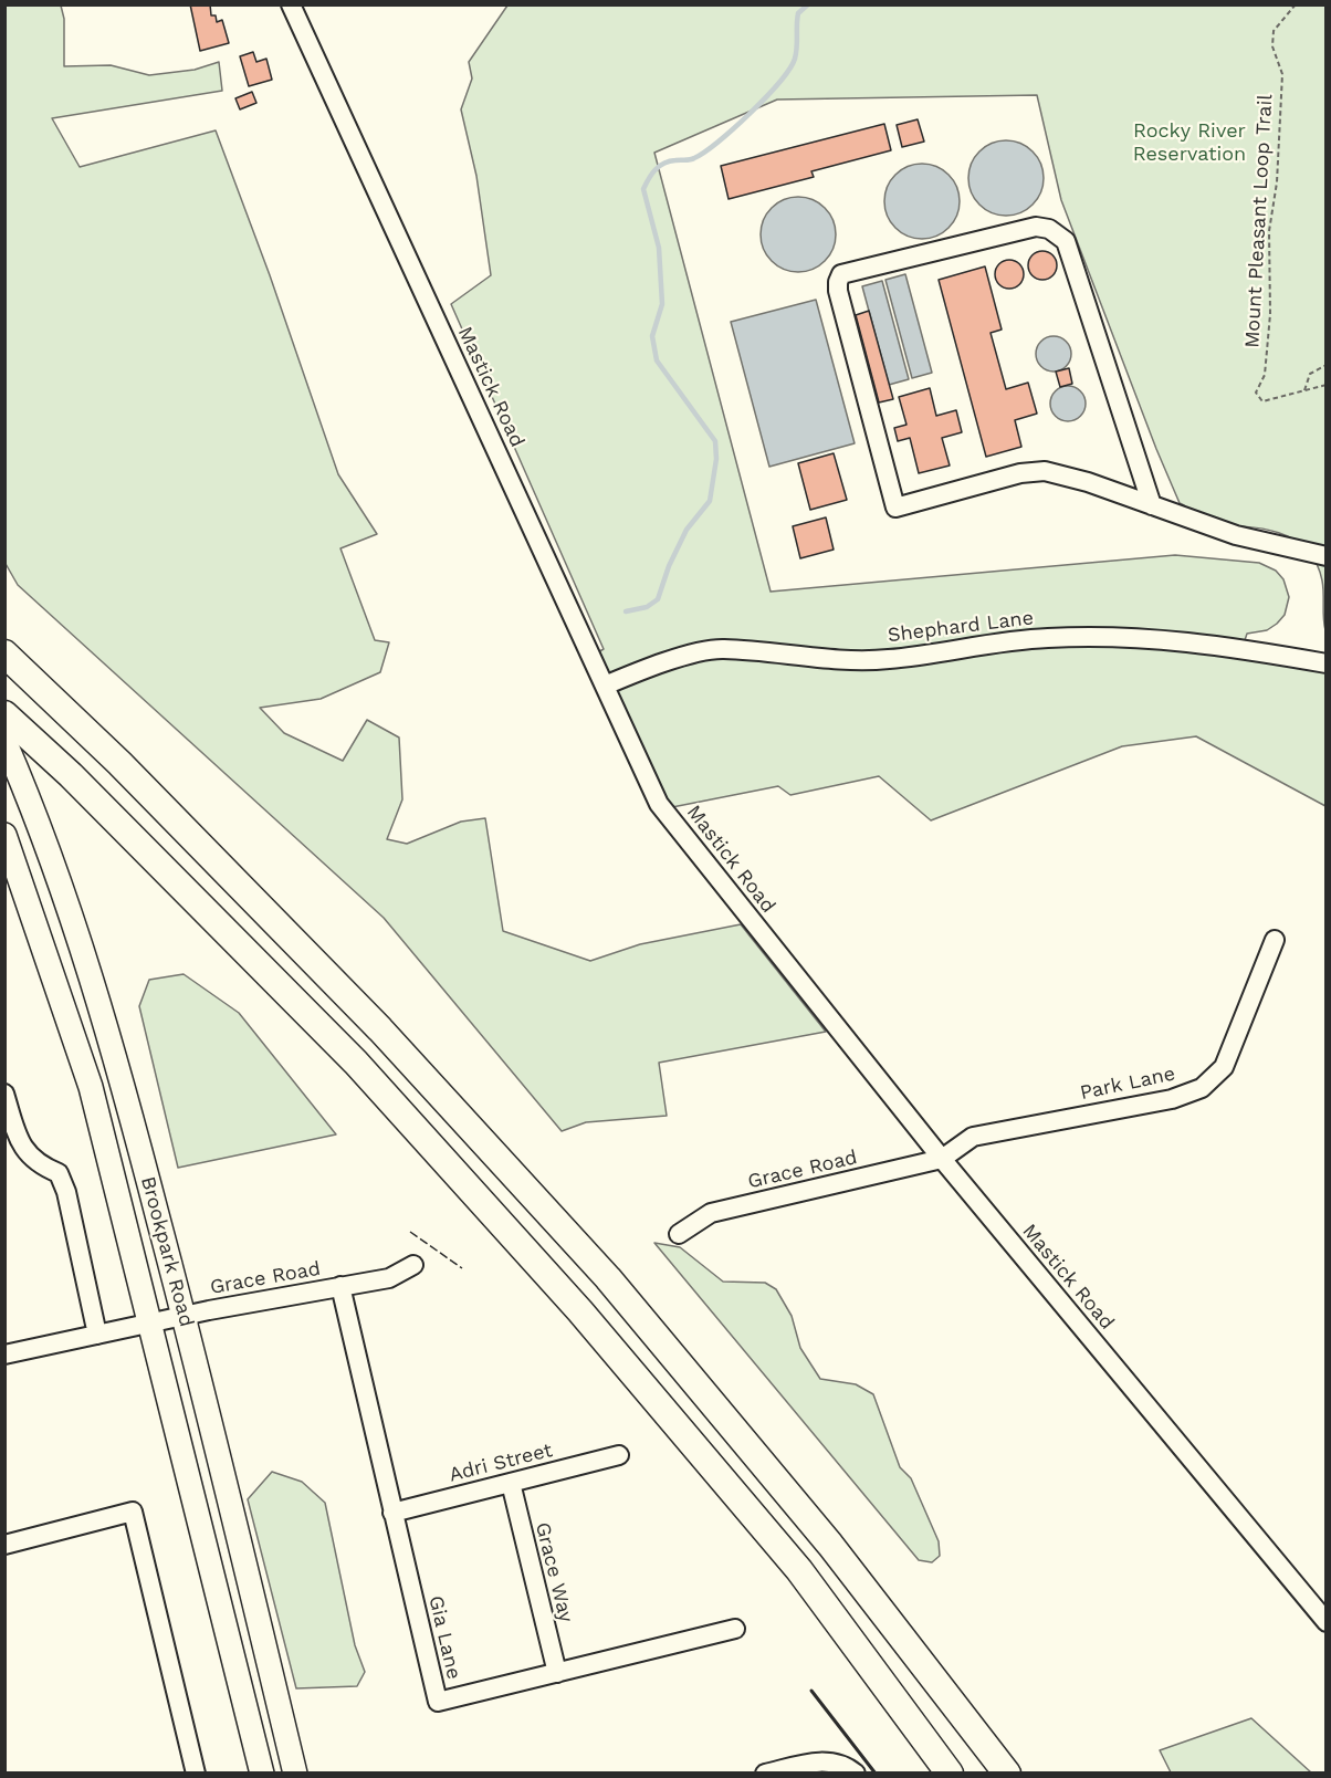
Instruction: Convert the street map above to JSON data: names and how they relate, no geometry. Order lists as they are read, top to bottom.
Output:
{
  "streets": {
    "main road": ["Brookpark Road"],
    "street": [
      "Mastick Road",
      "Shephard Lane",
      "Park Lane",
      "Grace Road",
      "Adri Street",
      "Grace Way",
      "Gia Lane"
    ],
    "path": ["Mount Pleasant Loop Trail"]
  },
  "crossings": [
    ["Mastick Road", "Shephard Lane"],
    ["Mastick Road", "Park Lane"],
    ["Mastick Road", "Grace Road"],
    ["Park Lane", "Grace Road"],
    ["Grace Road", "Brookpark Road"],
    ["Grace Road", "Gia Lane"],
    ["Adri Street", "Grace Way"],
    ["Adri Street", "Gia Lane"],
    ["Grace Way", "Gia Lane"]
  ],
  "parks": ["Rocky River Reservation"]
}
